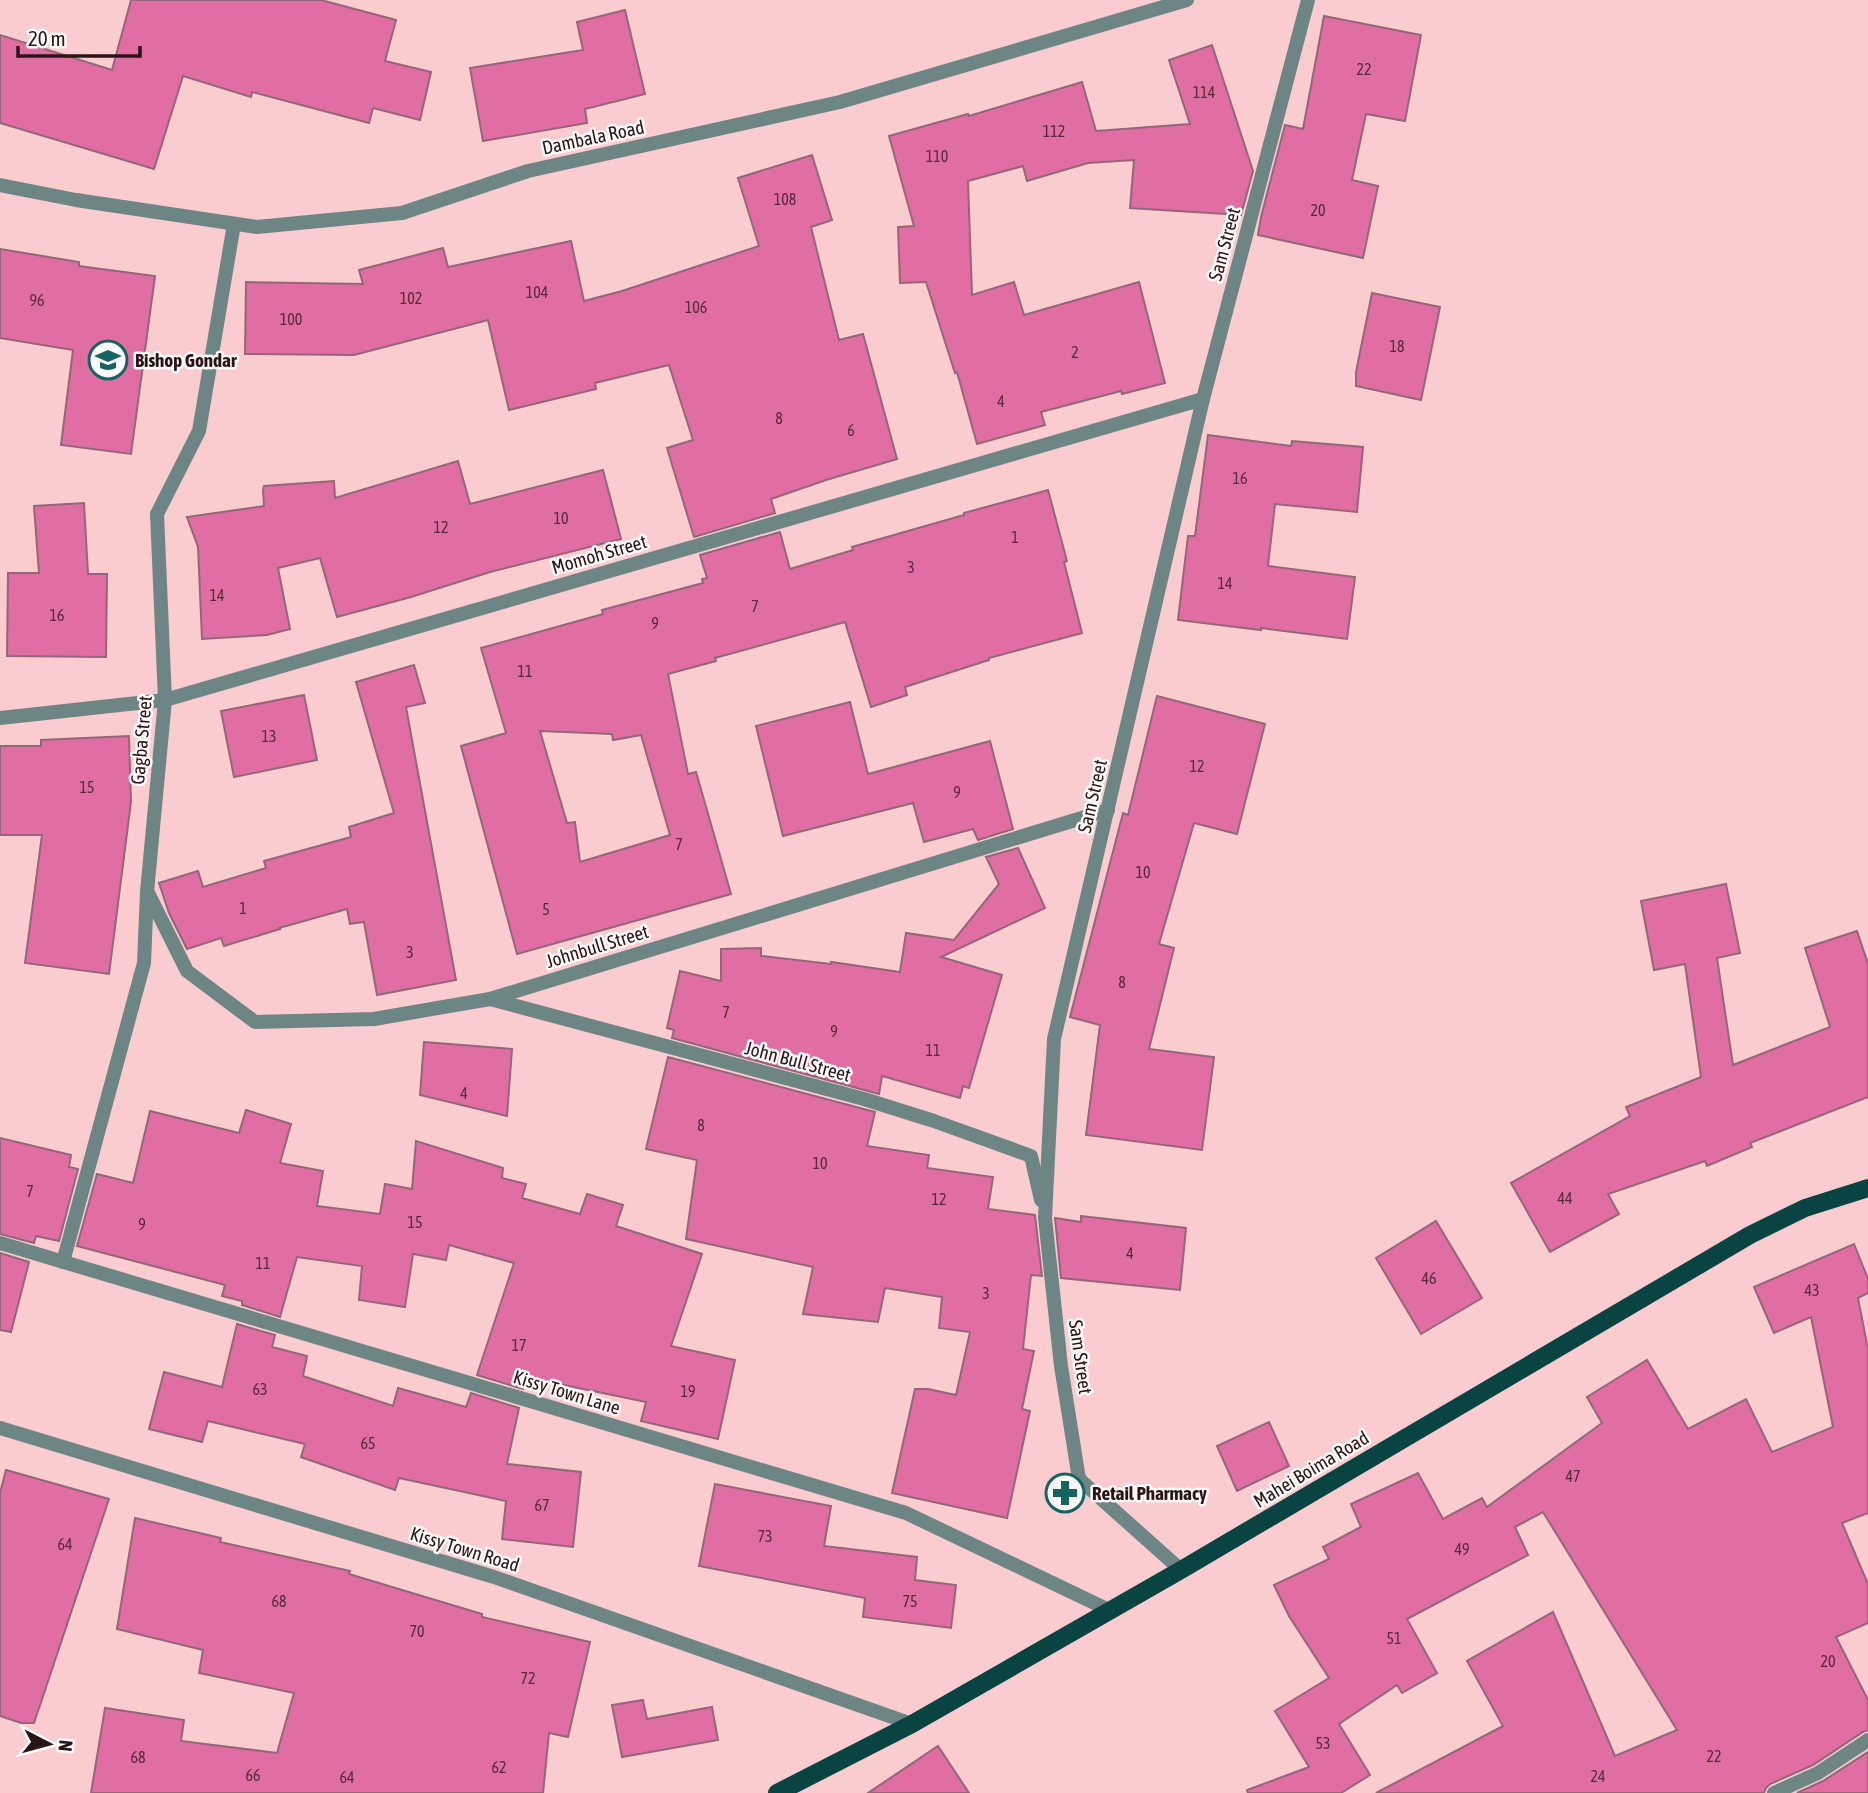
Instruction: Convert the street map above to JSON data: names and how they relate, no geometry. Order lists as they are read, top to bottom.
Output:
{
  "streets": {
    "main road": ["Mahei Boima Road"],
    "street": [
      "Dambala Road",
      "Sam Street",
      "Momoh Street",
      "Gagba Street",
      "Johnbull Street",
      "John Bull Street",
      "Kissy Town Lane",
      "Kissy Town Road"
    ]
  },
  "crossings": [
    ["Dambala Road", "Gagba Street"],
    ["Sam Street", "Momoh Street"],
    ["Sam Street", "Johnbull Street"],
    ["Sam Street", "John Bull Street"],
    ["Sam Street", "Mahei Boima Road"],
    ["Momoh Street", "Gagba Street"],
    ["Gagba Street", "Johnbull Street"],
    ["Gagba Street", "Kissy Town Lane"],
    ["Johnbull Street", "John Bull Street"],
    ["Kissy Town Lane", "Mahei Boima Road"],
    ["Mahei Boima Road", "Kissy Town Road"]
  ],
  "places": {
    "school or university": ["Bishop Gondar"],
    "pharmacy": ["Retail Pharmacy"]
  },
  "house_numbers": [
    "22",
    "114",
    "112",
    "110",
    "108",
    "20",
    "104",
    "102",
    "96",
    "106",
    "100",
    "18",
    "2",
    "4",
    "8",
    "6",
    "16",
    "10",
    "12",
    "1",
    "3",
    "14",
    "14",
    "7",
    "16",
    "9",
    "11",
    "13",
    "12",
    "15",
    "9",
    "7",
    "10",
    "1",
    "5",
    "3",
    "8",
    "7",
    "9",
    "11",
    "4",
    "8",
    "10",
    "7",
    "44",
    "12",
    "15",
    "9",
    "4",
    "11",
    "46",
    "43",
    "3",
    "17",
    "63",
    "19",
    "65",
    "47",
    "67",
    "73",
    "64",
    "49",
    "68",
    "75",
    "70",
    "51",
    "20",
    "72",
    "53",
    "22",
    "68",
    "62",
    "66",
    "24",
    "64"
  ],
  "scale_bar": "20 m",
  "north": "right"
}
